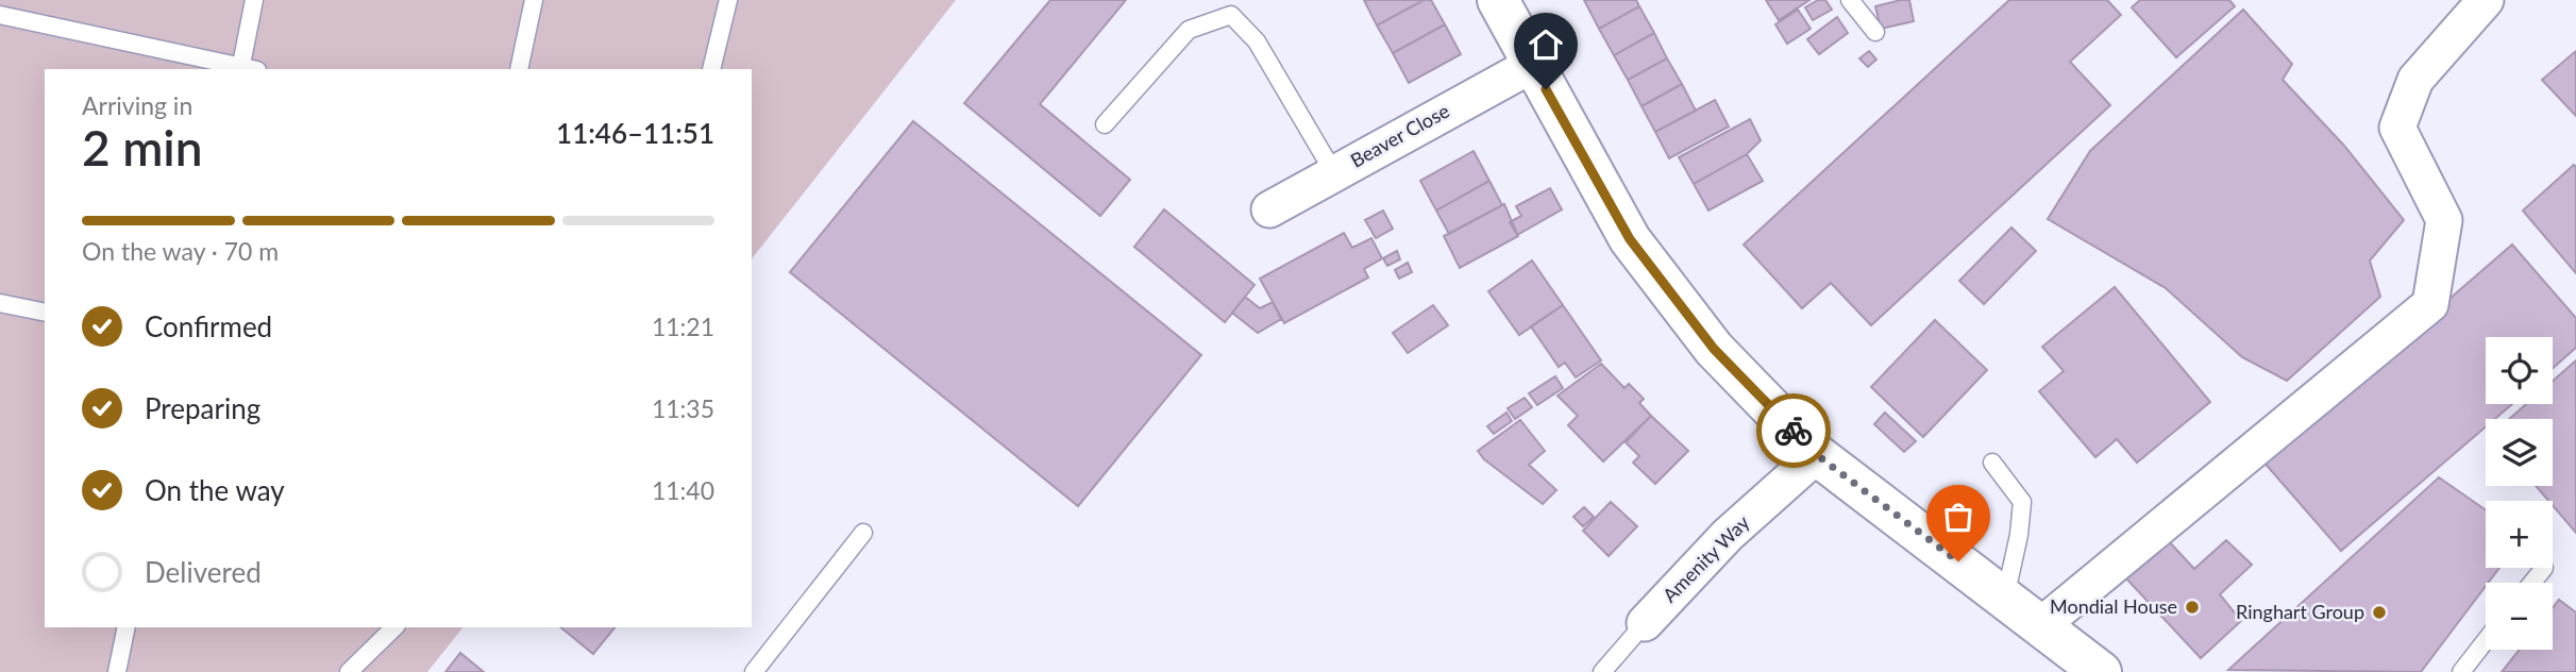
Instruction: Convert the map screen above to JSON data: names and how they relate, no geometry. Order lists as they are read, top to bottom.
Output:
{
  "streets": {
    "street": ["Beaver Close", "Amenity Way"]
  },
  "places": ["Mondial House", "Ringhart Group"],
  "page": {
    "heading": ["2 min", "Arriving in", "11:46–11:51"],
    "bar": "On the way · 70 m",
    "list": [
      ["Confirmed", "11:21"],
      ["Preparing", "11:35"],
      ["On the way", "11:40"],
      "Delivered"
    ],
    "map_buttons": ["+", "−"]
  }
}
